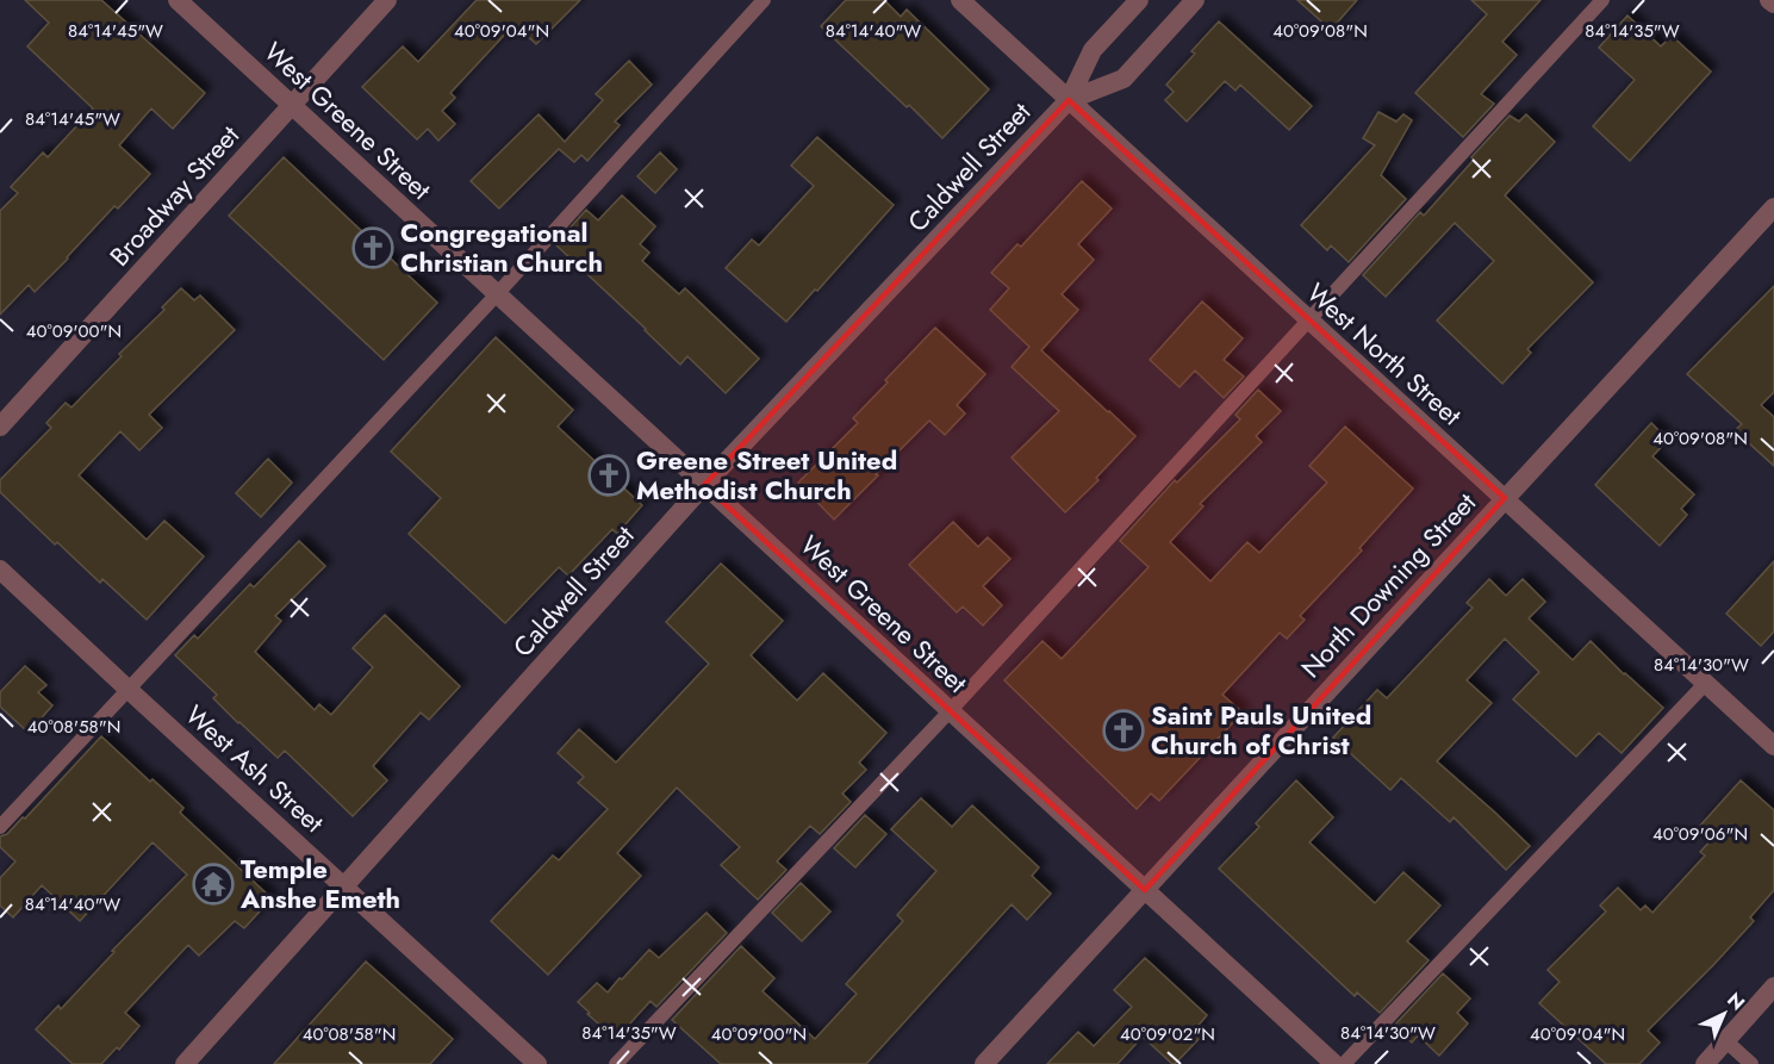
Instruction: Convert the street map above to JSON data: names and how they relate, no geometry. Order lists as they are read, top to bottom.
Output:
{
  "streets": {
    "street": [
      "West Greene Street",
      "Caldwell Street",
      "Broadway Street",
      "West North Street",
      "North Downing Street",
      "West Ash Street"
    ]
  },
  "crossings": [
    ["West Greene Street", "Caldwell Street"],
    ["West Greene Street", "Broadway Street"],
    ["West Greene Street", "North Downing Street"],
    ["Caldwell Street", "West North Street"],
    ["Caldwell Street", "West Ash Street"],
    ["West North Street", "North Downing Street"]
  ],
  "places": {
    "church": ["Congregational Christian Church", "Greene Street United Methodist Church", "Saint Pauls United Church of Christ"],
    "temple": ["Temple Anshe Emeth"]
  },
  "north": "top right",
  "coordinates": [
    "40°09'04\"N",
    "40°09'08\"N",
    "84°14'45\"W",
    "84°14'40\"W",
    "84°14'35\"W",
    "40°09'00\"N",
    "84°14'30\"W",
    "40°08'58\"N",
    "40°09'06\"N",
    "40°09'02\"N"
  ]
}
